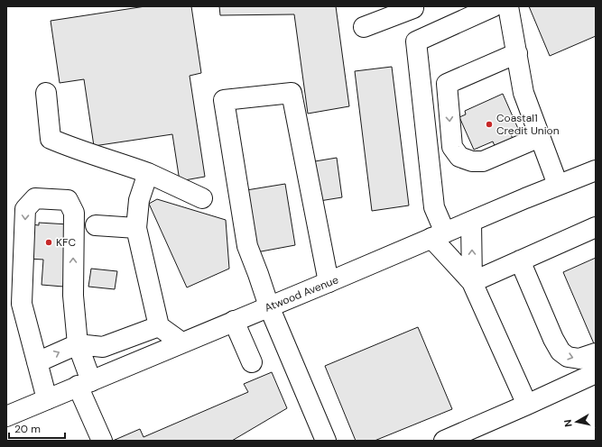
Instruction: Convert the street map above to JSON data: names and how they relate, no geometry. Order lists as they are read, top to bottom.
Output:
{
  "streets": {
    "main road": ["Atwood Avenue"]
  },
  "places": ["Coastal1 Credit Union", "KFC"],
  "scale_bar": "20 m",
  "north": "left"
}
